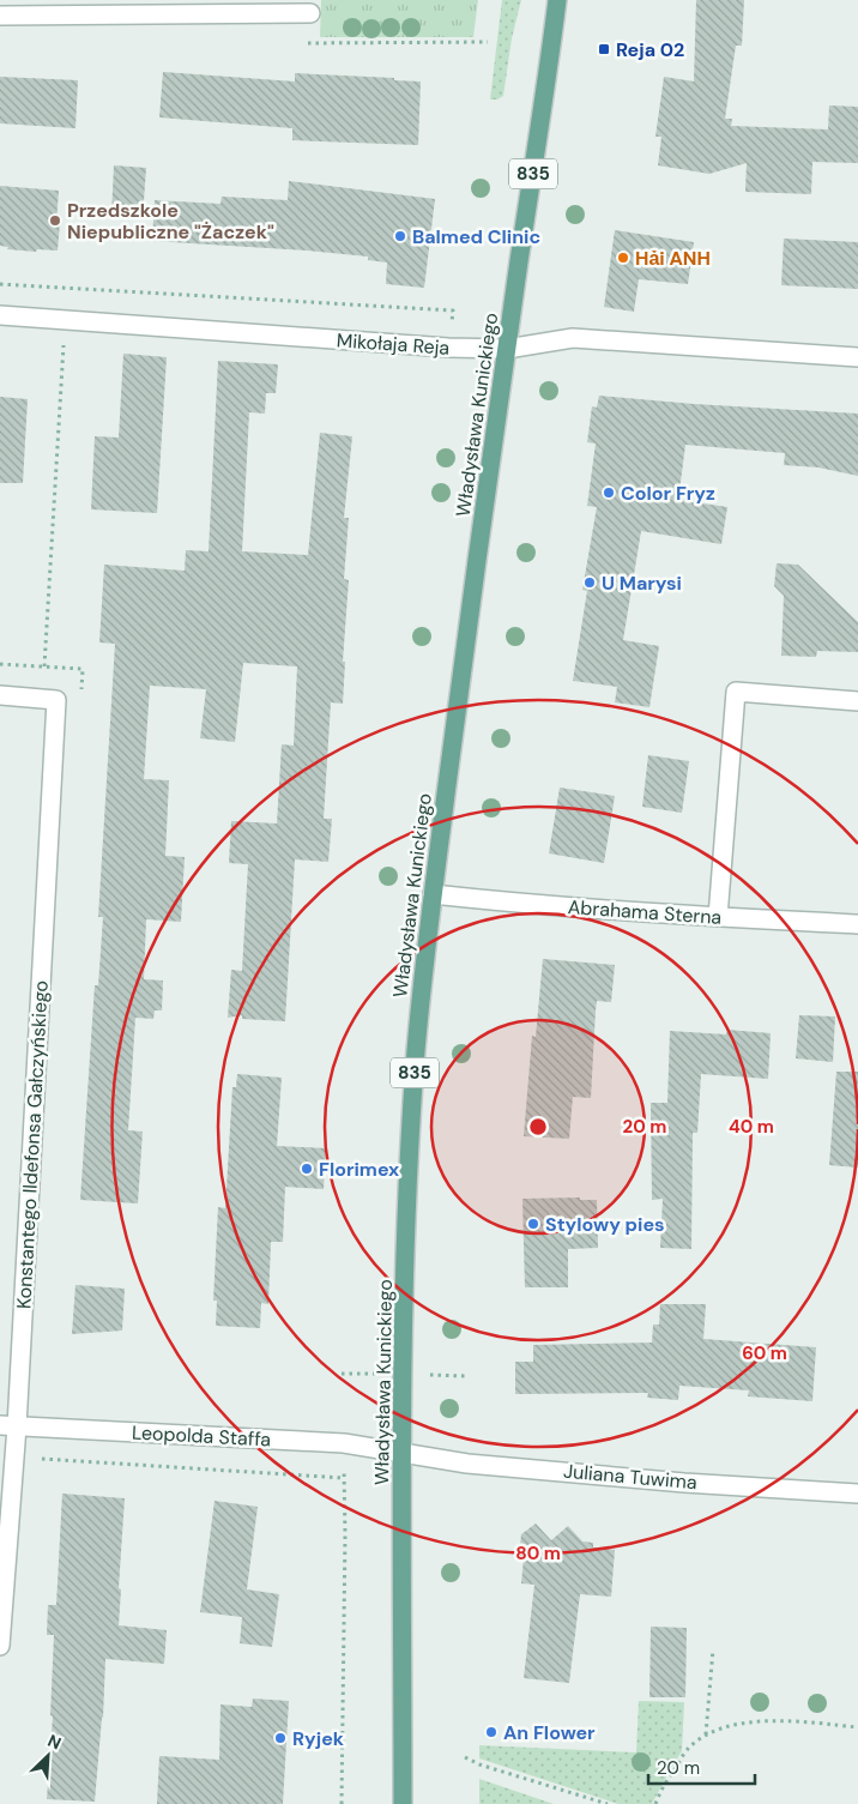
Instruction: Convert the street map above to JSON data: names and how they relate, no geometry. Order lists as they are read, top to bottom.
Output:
{
  "streets": {
    "main road": ["835", "Władysława Kunickiego"],
    "street": [
      "Mikołaja Reja",
      "Abrahama Sterna",
      "Konstantego Ildefonsa Gałczyńskiego",
      "Leopolda Staffa",
      "Juliana Tuwima"
    ]
  },
  "crossings": [
    ["Mikołaja Reja", "Władysława Kunickiego"],
    ["Władysława Kunickiego", "Abrahama Sterna"],
    ["Władysława Kunickiego", "Leopolda Staffa"],
    ["Władysława Kunickiego", "Juliana Tuwima"],
    ["Konstantego Ildefonsa Gałczyńskiego", "Leopolda Staffa"],
    ["Leopolda Staffa", "Juliana Tuwima"]
  ],
  "places": {
    "transit": ["Reja 02"],
    "other": [
      "Przedszkole Niepubliczne \"Żaczek\"",
      "Balmed Clinic",
      "Hải ANH",
      "Color Fryz",
      "U Marysi",
      "Florimex",
      "Stylowy pies",
      "An Flower",
      "Ryjek"
    ]
  },
  "scale_bar": "20 m",
  "north": "top right",
  "rings": [
    "20 m",
    "40 m",
    "60 m",
    "80 m"
  ]
}
